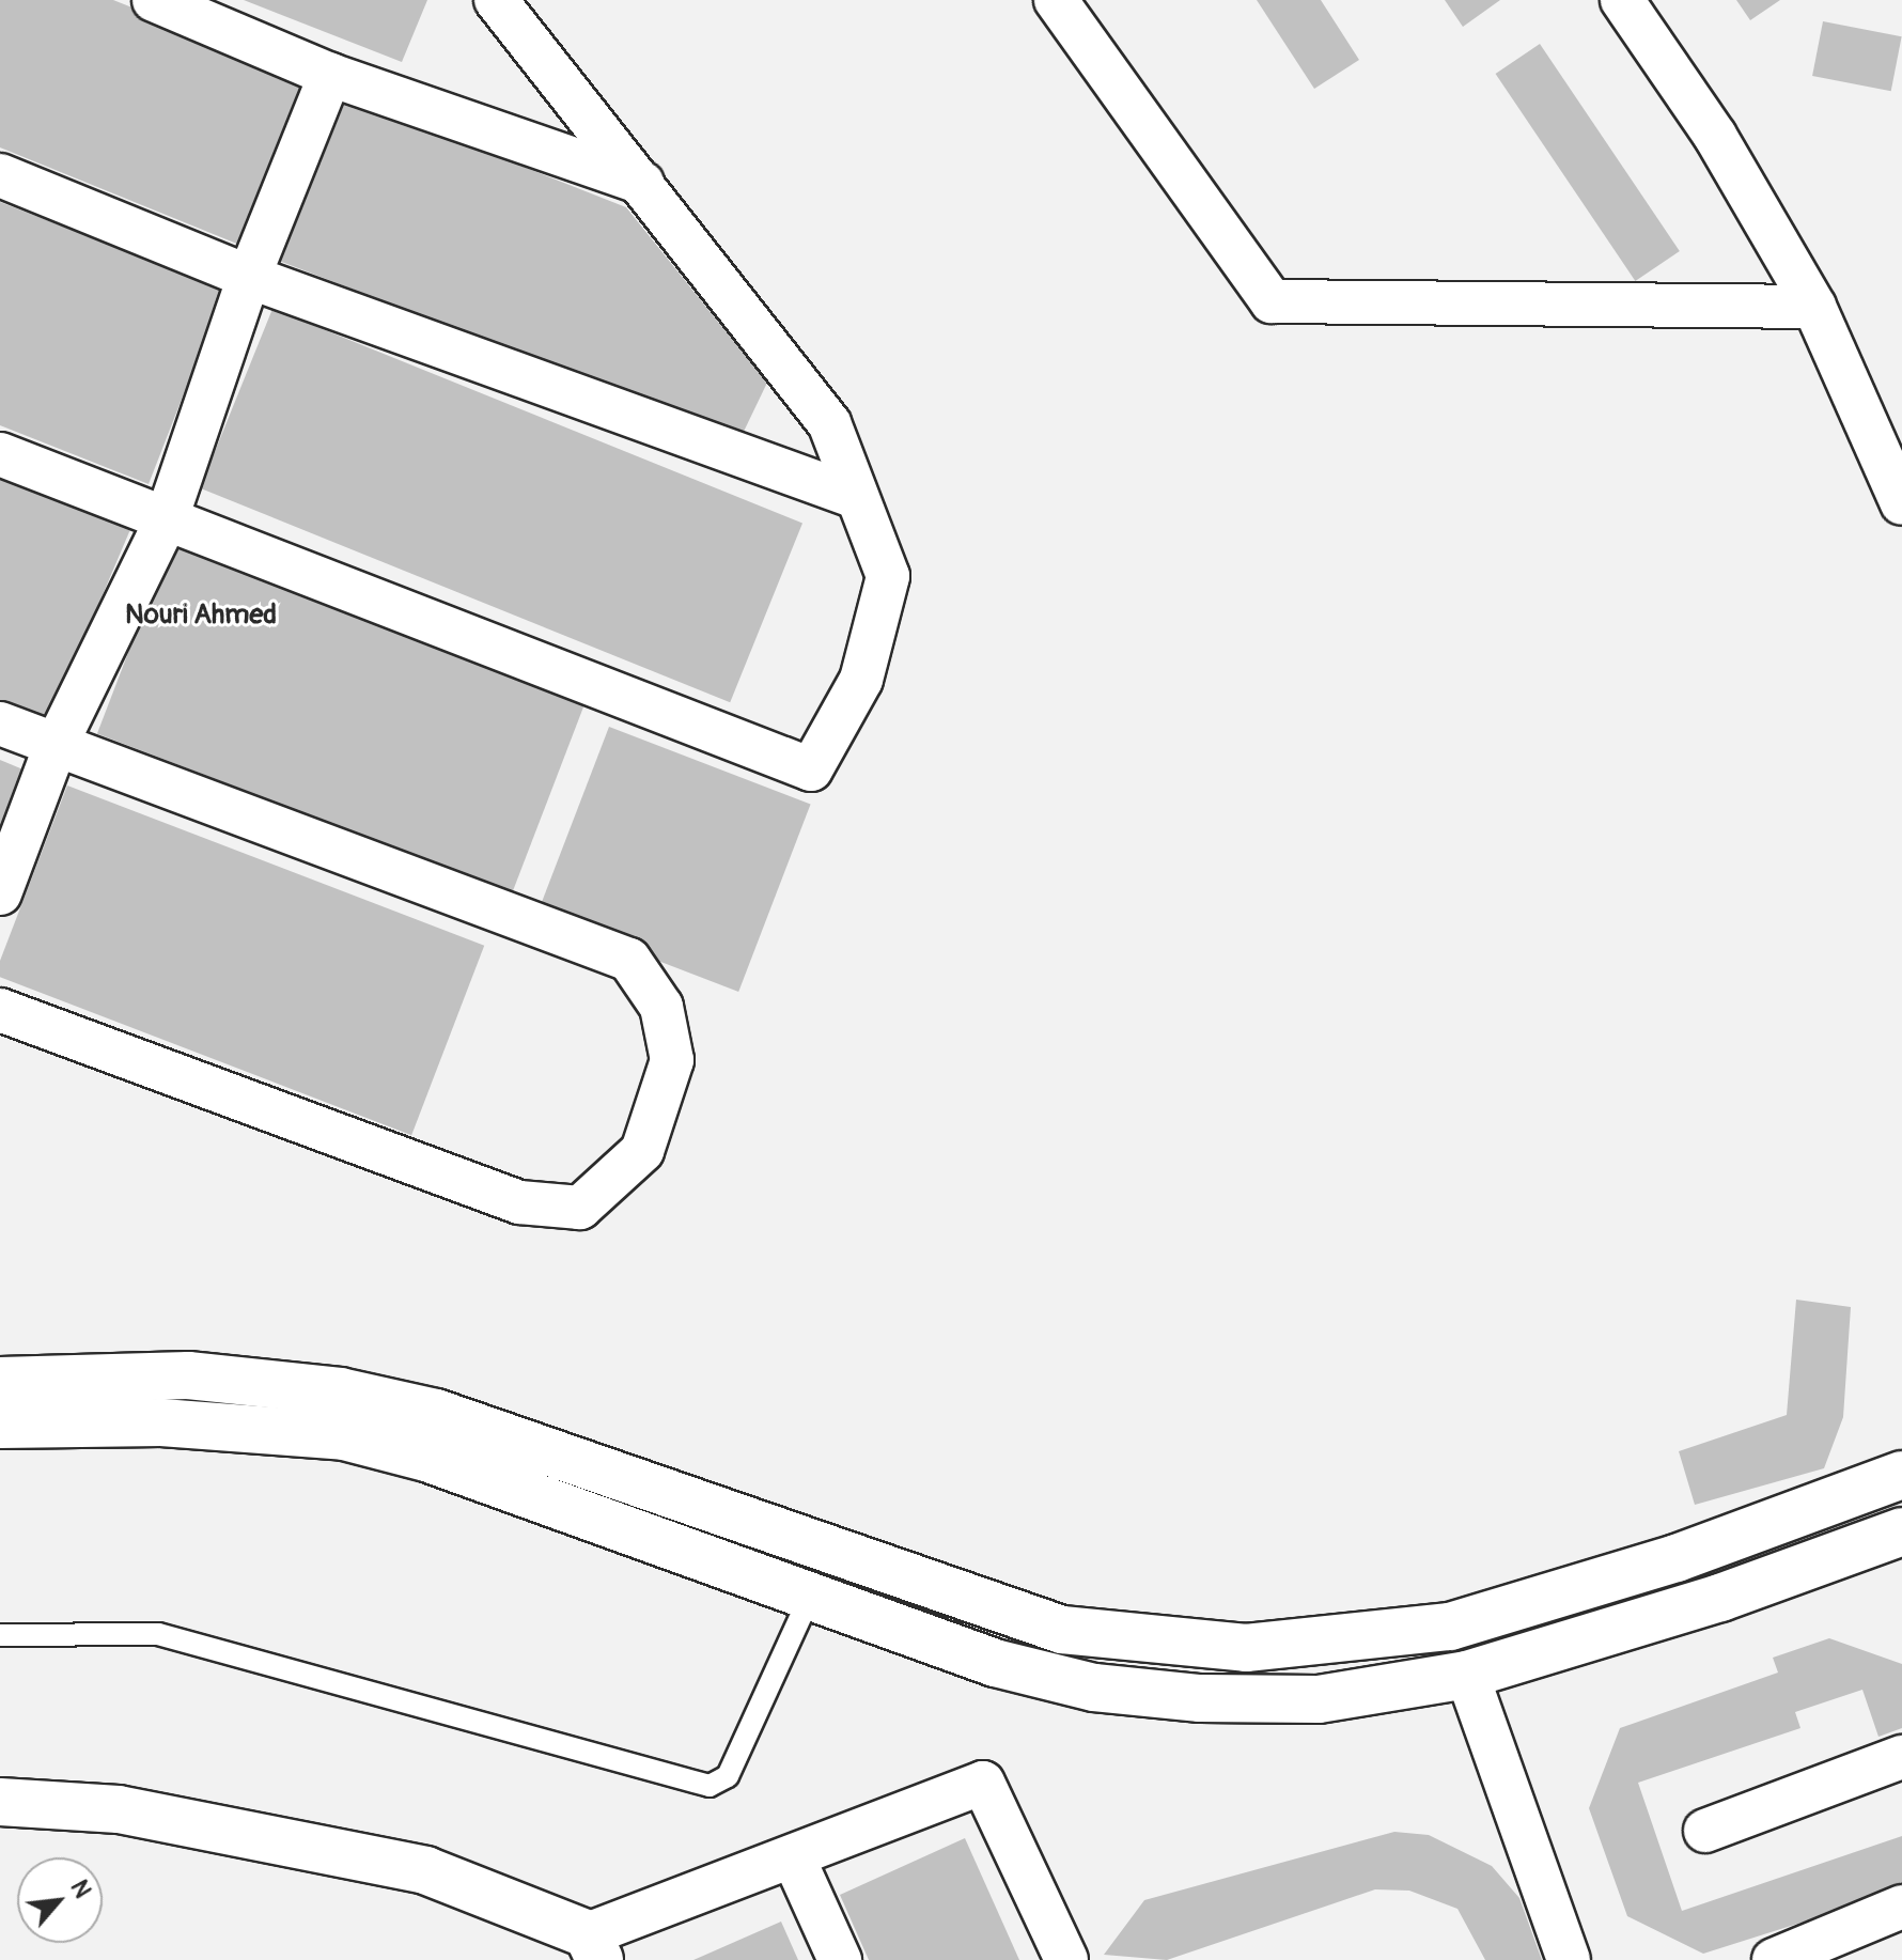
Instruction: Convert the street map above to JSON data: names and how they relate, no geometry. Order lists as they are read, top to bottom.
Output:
{
  "districts": ["Nouri Ahmed"],
  "north": "top right"
}
